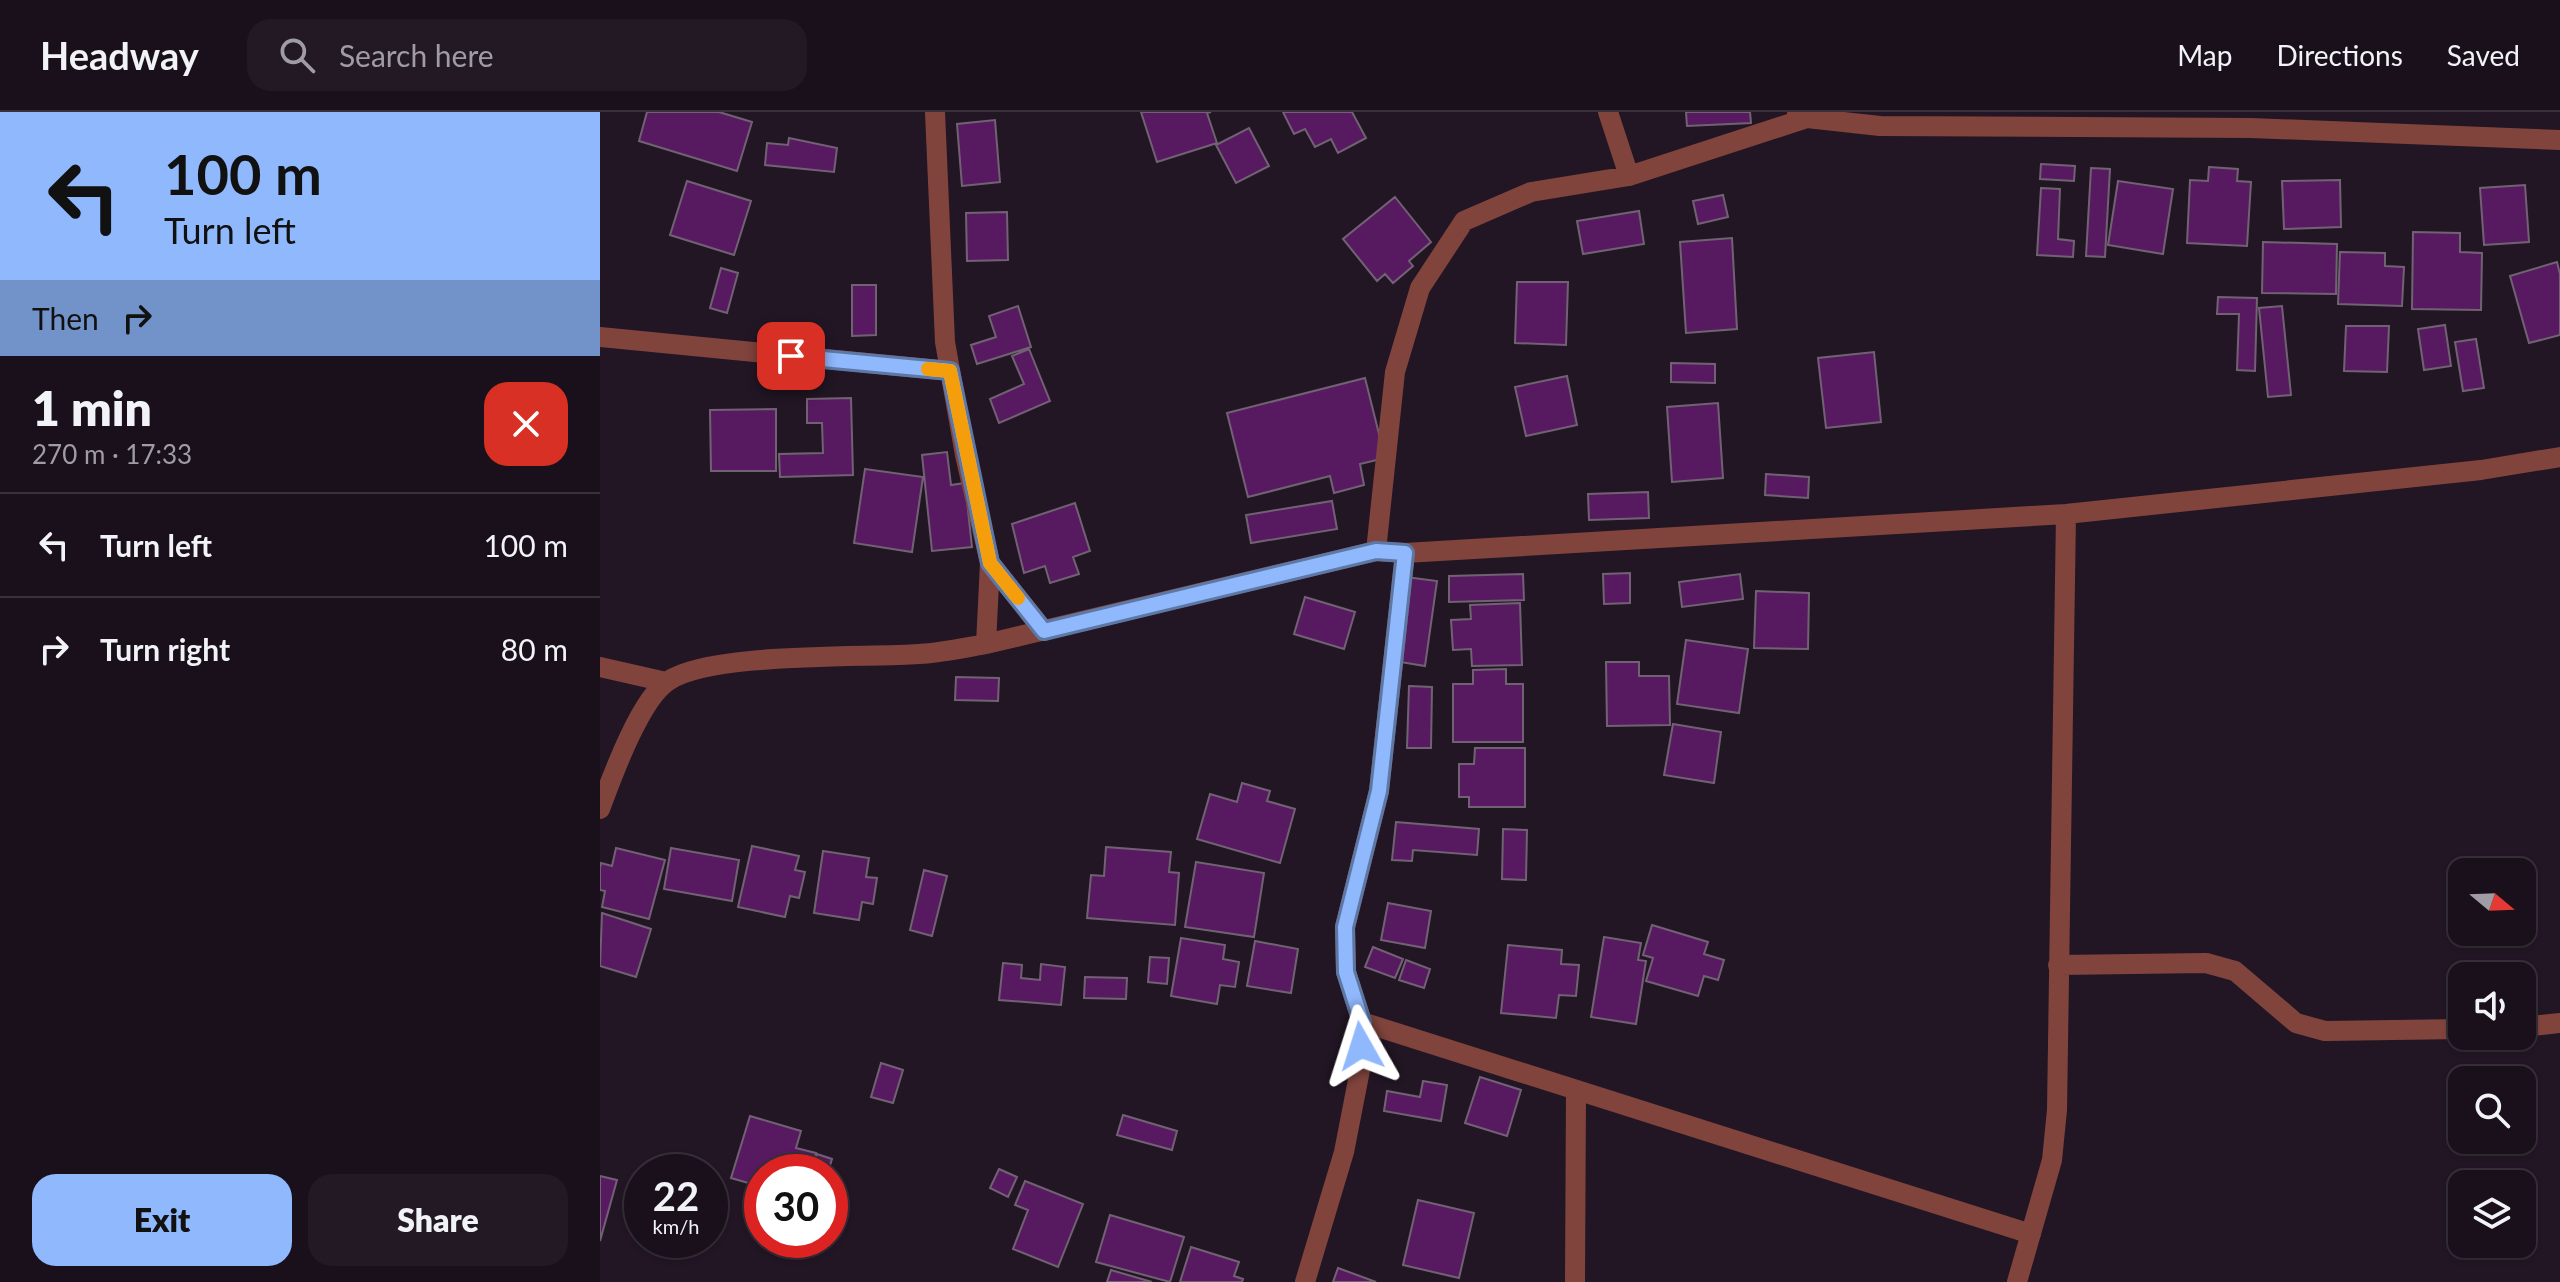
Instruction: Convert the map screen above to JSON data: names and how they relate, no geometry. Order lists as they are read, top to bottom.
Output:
{
  "north": "right",
  "page": {
    "header": "Headway",
    "search": "Search here",
    "nav": ["Map", "Directions", "Saved"],
    "turn": ["100 m", "Turn left"],
    "then": "Then",
    "heading": ["1 min", "270 m · 17:33"],
    "list": [
      {
        "name": "Turn left",
        "value": "100 m"
      },
      {
        "name": "Turn right",
        "value": "80 m"
      }
    ],
    "speed": "22 km/h",
    "limit": "30",
    "buttons": ["Exit", "Share"]
  }
}
